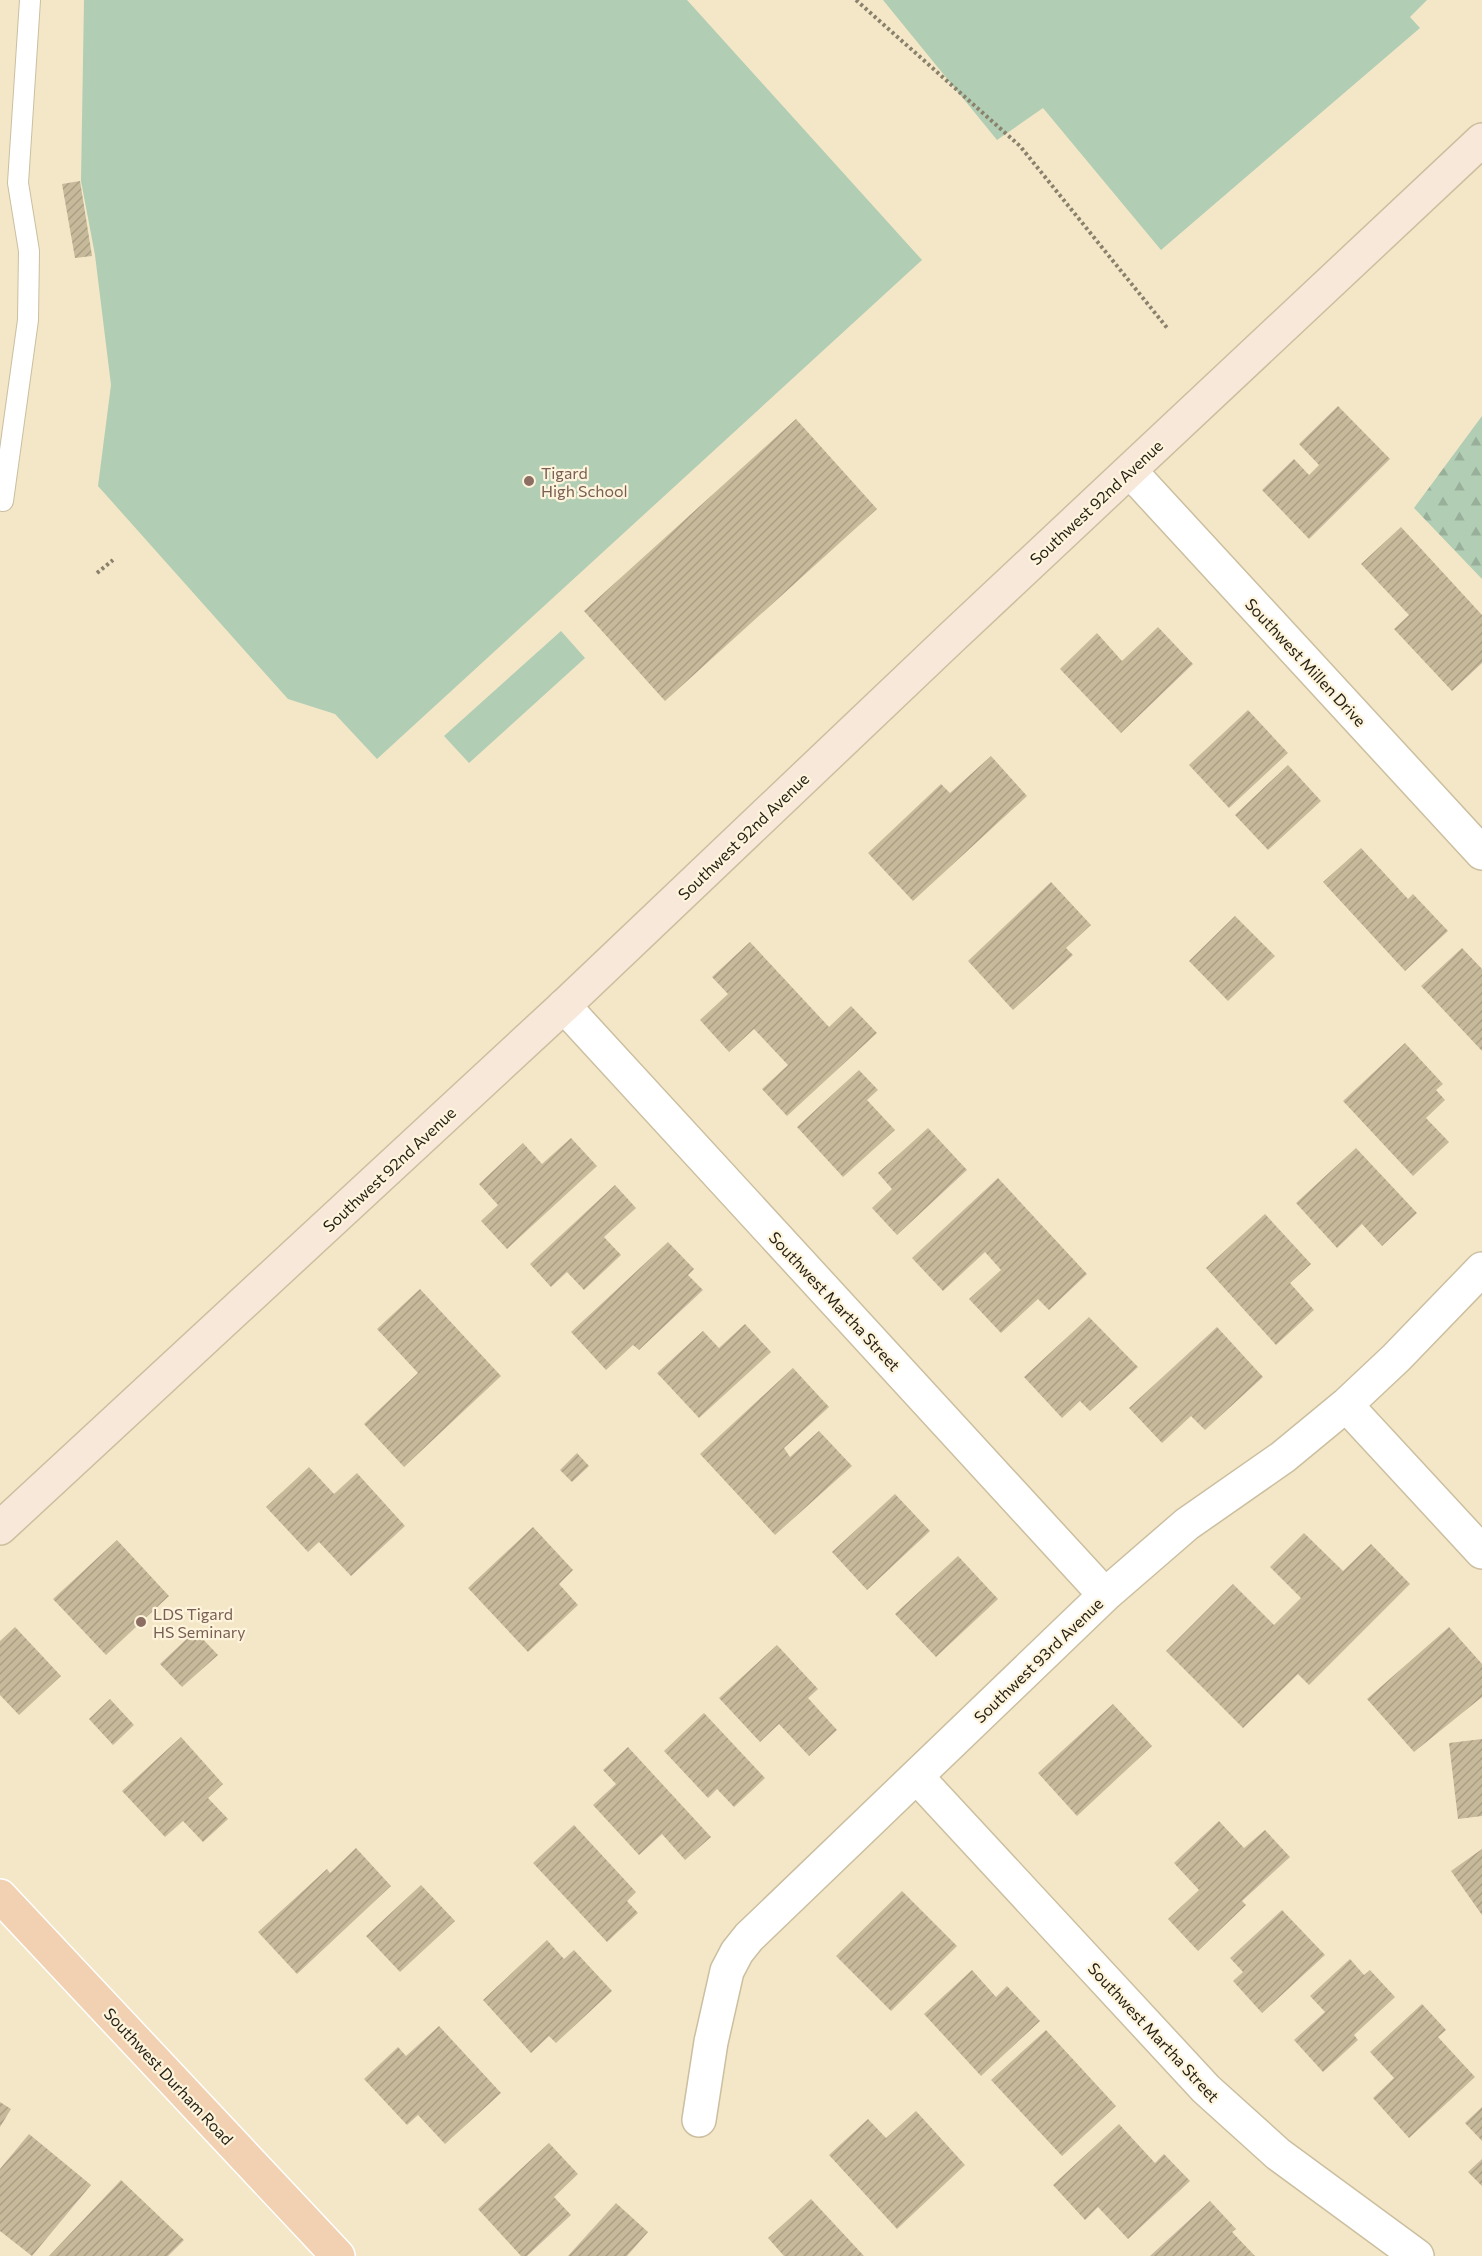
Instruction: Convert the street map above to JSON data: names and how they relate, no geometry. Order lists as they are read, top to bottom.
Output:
{
  "streets": {
    "main road": ["Southwest Durham Road"],
    "street": [
      "Southwest 92nd Avenue",
      "Southwest Millen Drive",
      "Southwest Martha Street",
      "Southwest 93rd Avenue"
    ]
  },
  "crossings": [
    ["Southwest 92nd Avenue", "Southwest Millen Drive"],
    ["Southwest 92nd Avenue", "Southwest Martha Street"],
    ["Southwest Martha Street", "Southwest 93rd Avenue"]
  ],
  "places": ["Tigard High School", "LDS Tigard HS Seminary"]
}
